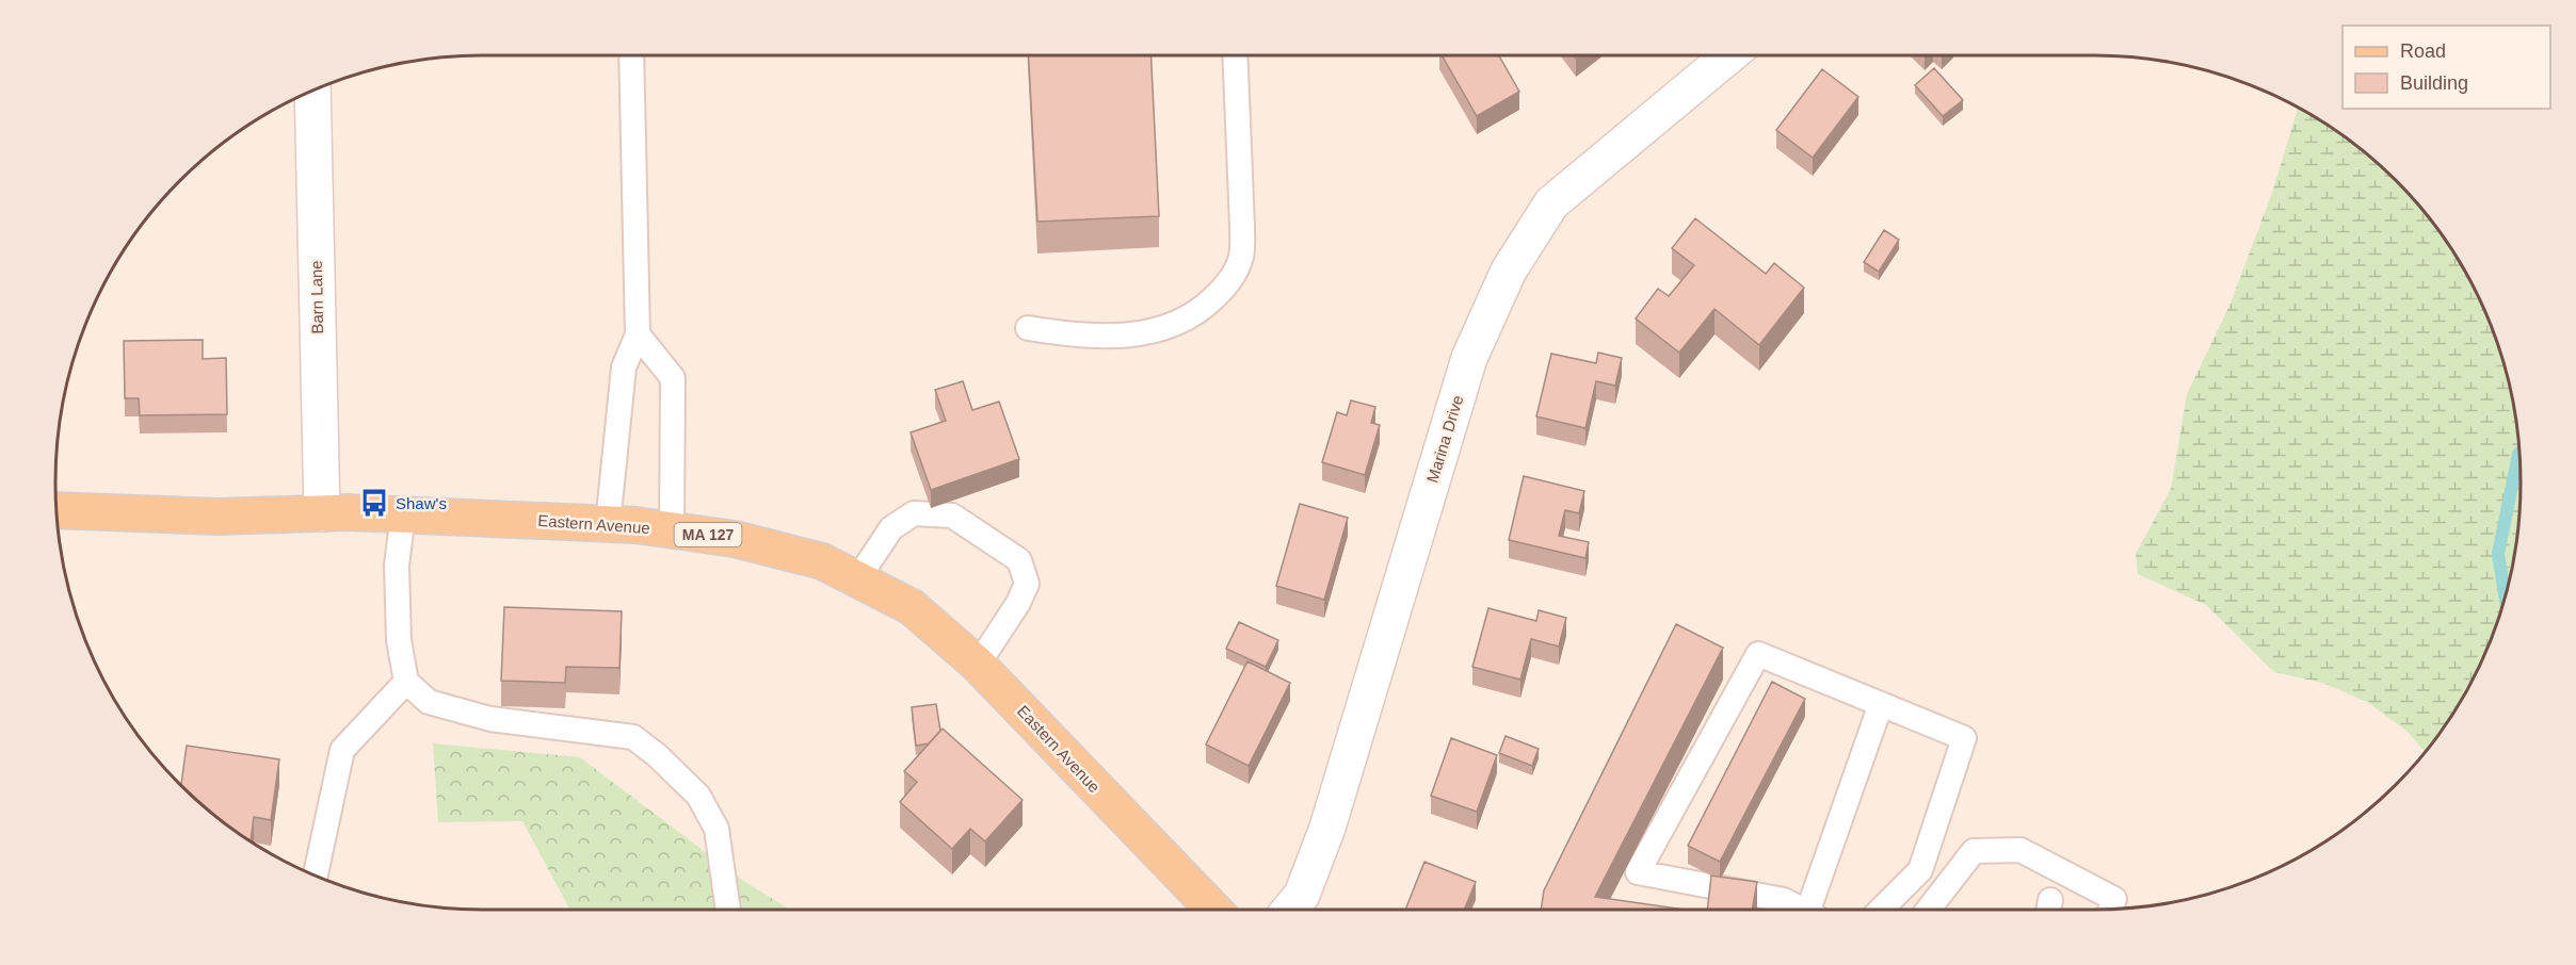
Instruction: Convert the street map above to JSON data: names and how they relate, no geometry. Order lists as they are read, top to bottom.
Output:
{
  "streets": {
    "main road": ["Eastern Avenue", "MA 127"],
    "street": ["Barn Lane", "Marina Drive"]
  },
  "crossings": [
    ["Barn Lane", "Eastern Avenue"]
  ],
  "places": {
    "bus stop": ["Shaw's"]
  },
  "legend": ["Road", "Building"]
}
